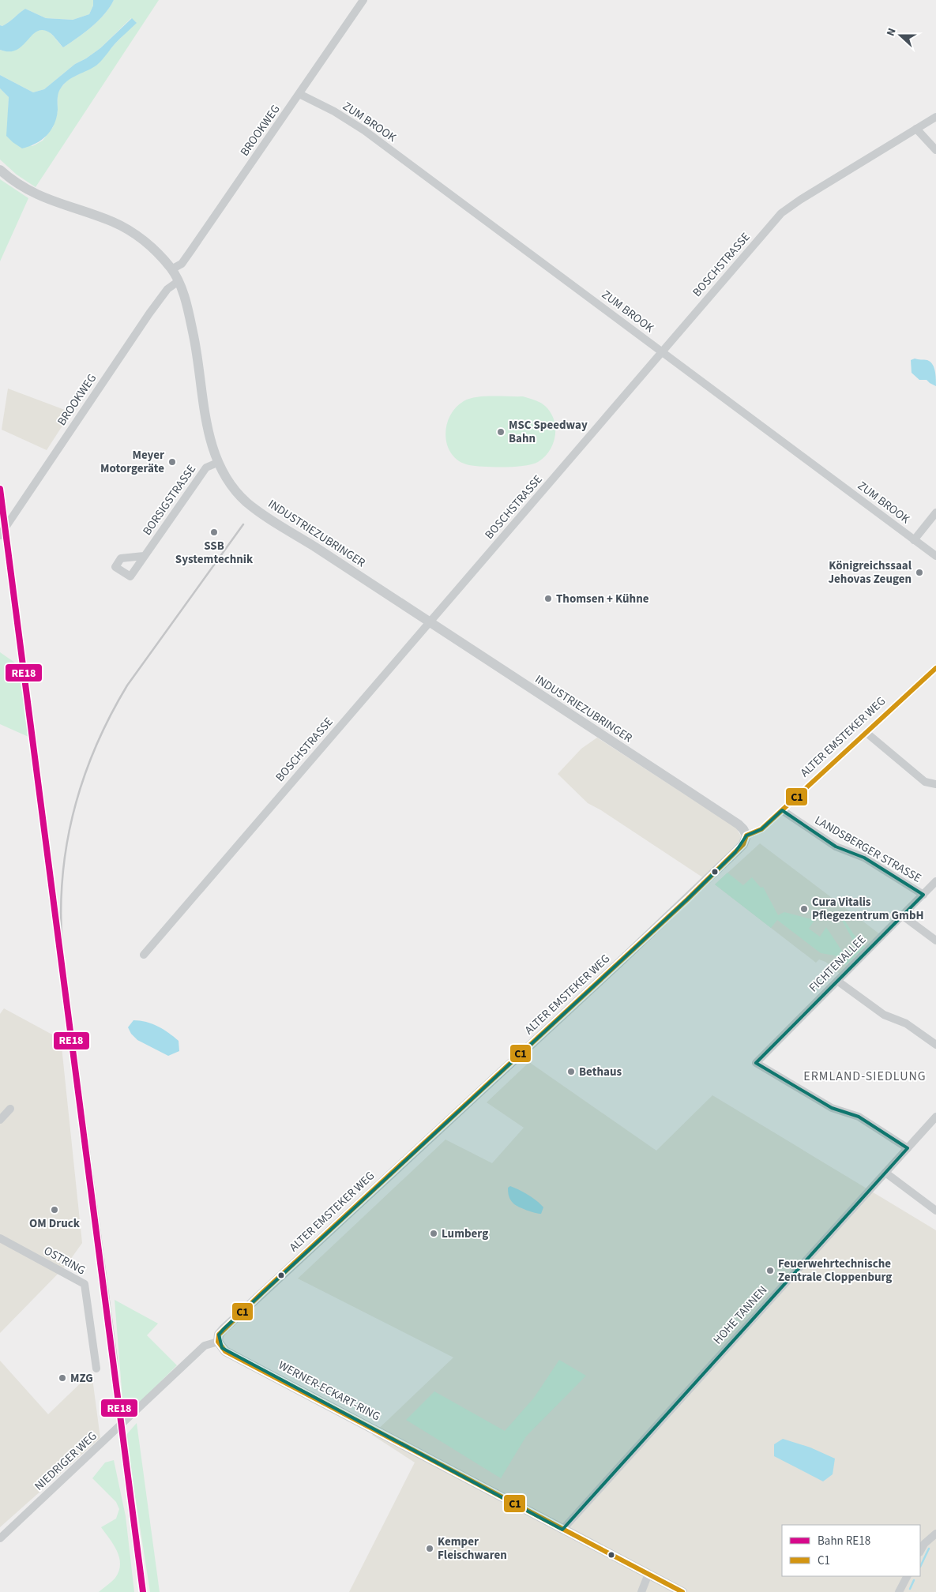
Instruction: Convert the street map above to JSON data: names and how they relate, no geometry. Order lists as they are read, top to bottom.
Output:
{
  "streets": {
    "street": [
      "ZUM BROOK",
      "BROOKWEG",
      "BOSCHSTRASSE",
      "BORSIGSTRASSE",
      "INDUSTRIEZUBRINGER",
      "ALTER EMSTEKER WEG",
      "LANDSBERGER STRASSE",
      "FICHTENALLEE",
      "OSTRING",
      "HOHE TANNEN",
      "WERNER-ECKART-RING",
      "NIEDRIGER WEG"
    ]
  },
  "crossings": [
    ["ZUM BROOK", "BROOKWEG"],
    ["ZUM BROOK", "BOSCHSTRASSE"],
    ["BROOKWEG", "INDUSTRIEZUBRINGER"],
    ["BOSCHSTRASSE", "INDUSTRIEZUBRINGER"],
    ["BORSIGSTRASSE", "INDUSTRIEZUBRINGER"],
    ["INDUSTRIEZUBRINGER", "ALTER EMSTEKER WEG"],
    ["ALTER EMSTEKER WEG", "LANDSBERGER STRASSE"],
    ["ALTER EMSTEKER WEG", "WERNER-ECKART-RING"],
    ["ALTER EMSTEKER WEG", "NIEDRIGER WEG"],
    ["LANDSBERGER STRASSE", "FICHTENALLEE"],
    ["FICHTENALLEE", "HOHE TANNEN"],
    ["HOHE TANNEN", "WERNER-ECKART-RING"],
    ["WERNER-ECKART-RING", "NIEDRIGER WEG"]
  ],
  "districts": ["ERMLAND-SIEDLUNG"],
  "places": [
    "MSC Speedway Bahn",
    "Meyer Motorgeräte",
    "SSB Systemtechnik",
    "Königreichssaal Jehovas Zeugen",
    "Thomsen + Kühne",
    "Cura Vitalis Pflegezentrum GmbH",
    "Bethaus",
    "OM Druck",
    "Lumberg",
    "Feuerwehrtechnische Zentrale Cloppenburg",
    "MZG",
    "Kemper Fleischwaren"
  ],
  "lines": ["rail line RE18", "transit line C1"],
  "legend": ["Bahn RE18", "C1"],
  "north": "left"
}
